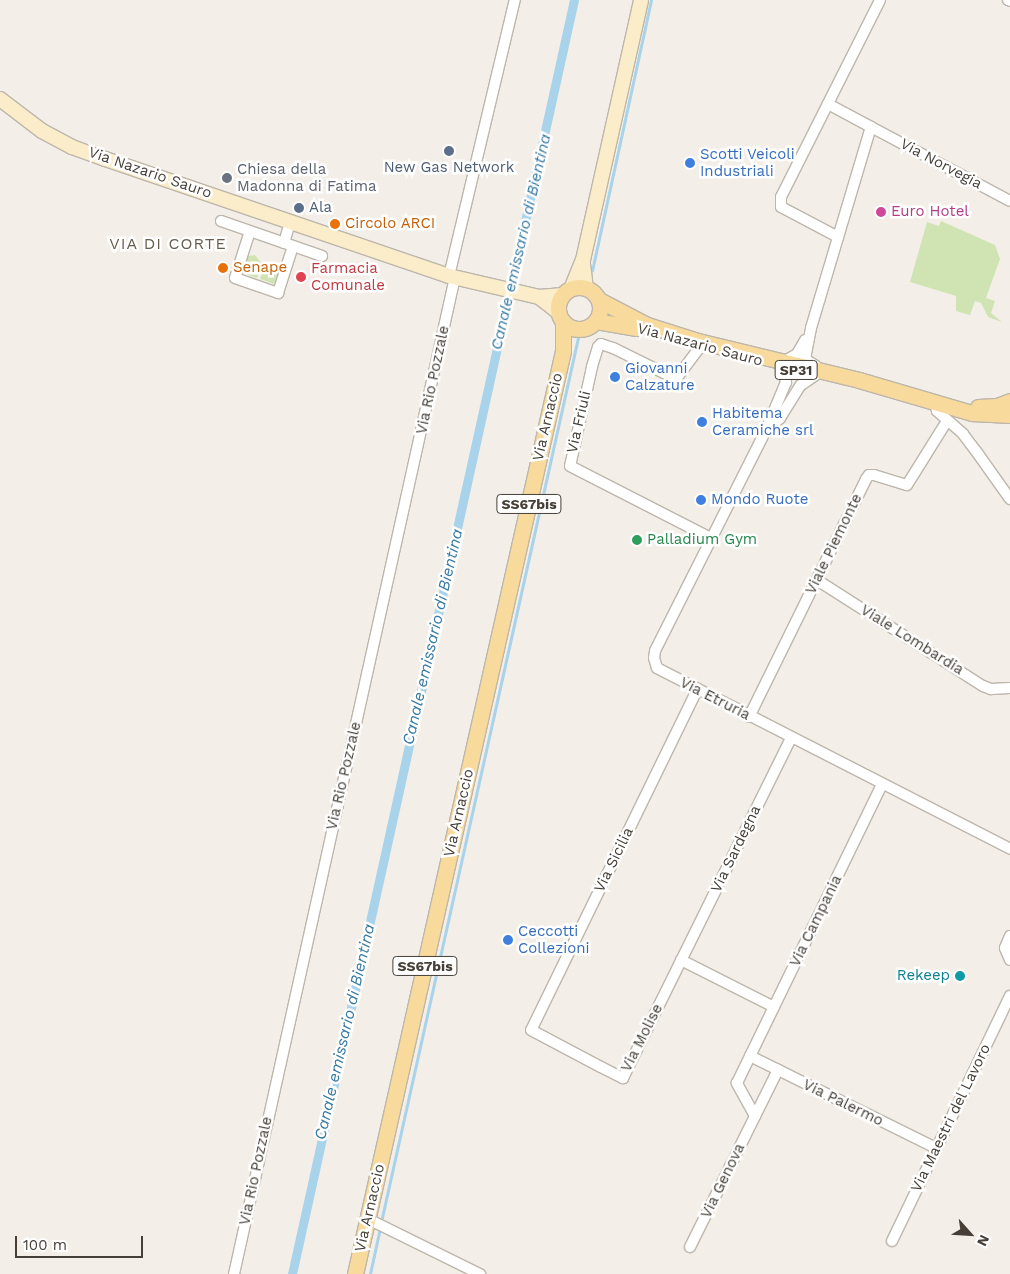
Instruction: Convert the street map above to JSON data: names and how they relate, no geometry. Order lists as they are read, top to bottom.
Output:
{
  "streets": {
    "main road": [
      "Via Nazario Sauro",
      "SP31",
      "Via Arnaccio",
      "SS67bis"
    ],
    "street": [
      "Via Norvegia",
      "Via Rio Pozzale",
      "Via Friuli",
      "Viale Piemonte",
      "Viale Lombardia",
      "Via Etruria",
      "Via Sardegna",
      "Via Sicilia",
      "Via Campania",
      "Via Molise",
      "Via Palermo",
      "Via Maestri del Lavoro",
      "Via Genova"
    ]
  },
  "crossings": [
    ["Via Nazario Sauro", "Via Rio Pozzale"],
    ["Via Nazario Sauro", "Via Arnaccio"],
    ["Via Nazario Sauro", "Via Friuli"],
    ["Via Nazario Sauro", "SS67bis"],
    ["Via Nazario Sauro", "Via Etruria"],
    ["Via Arnaccio", "SS67bis"],
    ["Via Friuli", "Via Etruria"],
    ["Viale Piemonte", "Viale Lombardia"],
    ["Viale Piemonte", "Via Etruria"],
    ["Via Etruria", "Via Sardegna"],
    ["Via Etruria", "Via Sicilia"],
    ["Via Etruria", "Via Campania"],
    ["Via Sardegna", "Via Molise"],
    ["Via Sicilia", "Via Molise"],
    ["Via Campania", "Via Palermo"],
    ["Via Palermo", "Via Maestri del Lavoro"],
    ["Via Palermo", "Via Genova"]
  ],
  "districts": ["VIA DI CORTE"],
  "water": ["Canale emissario di Bientina"],
  "places": [
    "New Gas Network",
    "Scotti Veicoli Industriali",
    "Chiesa della Madonna di Fatima",
    "Ala",
    "Euro Hotel",
    "Circolo ARCI",
    "Senape",
    "Farmacia Comunale",
    "Giovanni Calzature",
    "Habitema Ceramiche srl",
    "Mondo Ruote",
    "Palladium Gym",
    "Ceccotti Collezioni",
    "Rekeep"
  ],
  "scale_bar": "100 m",
  "north": "bottom right"
}
